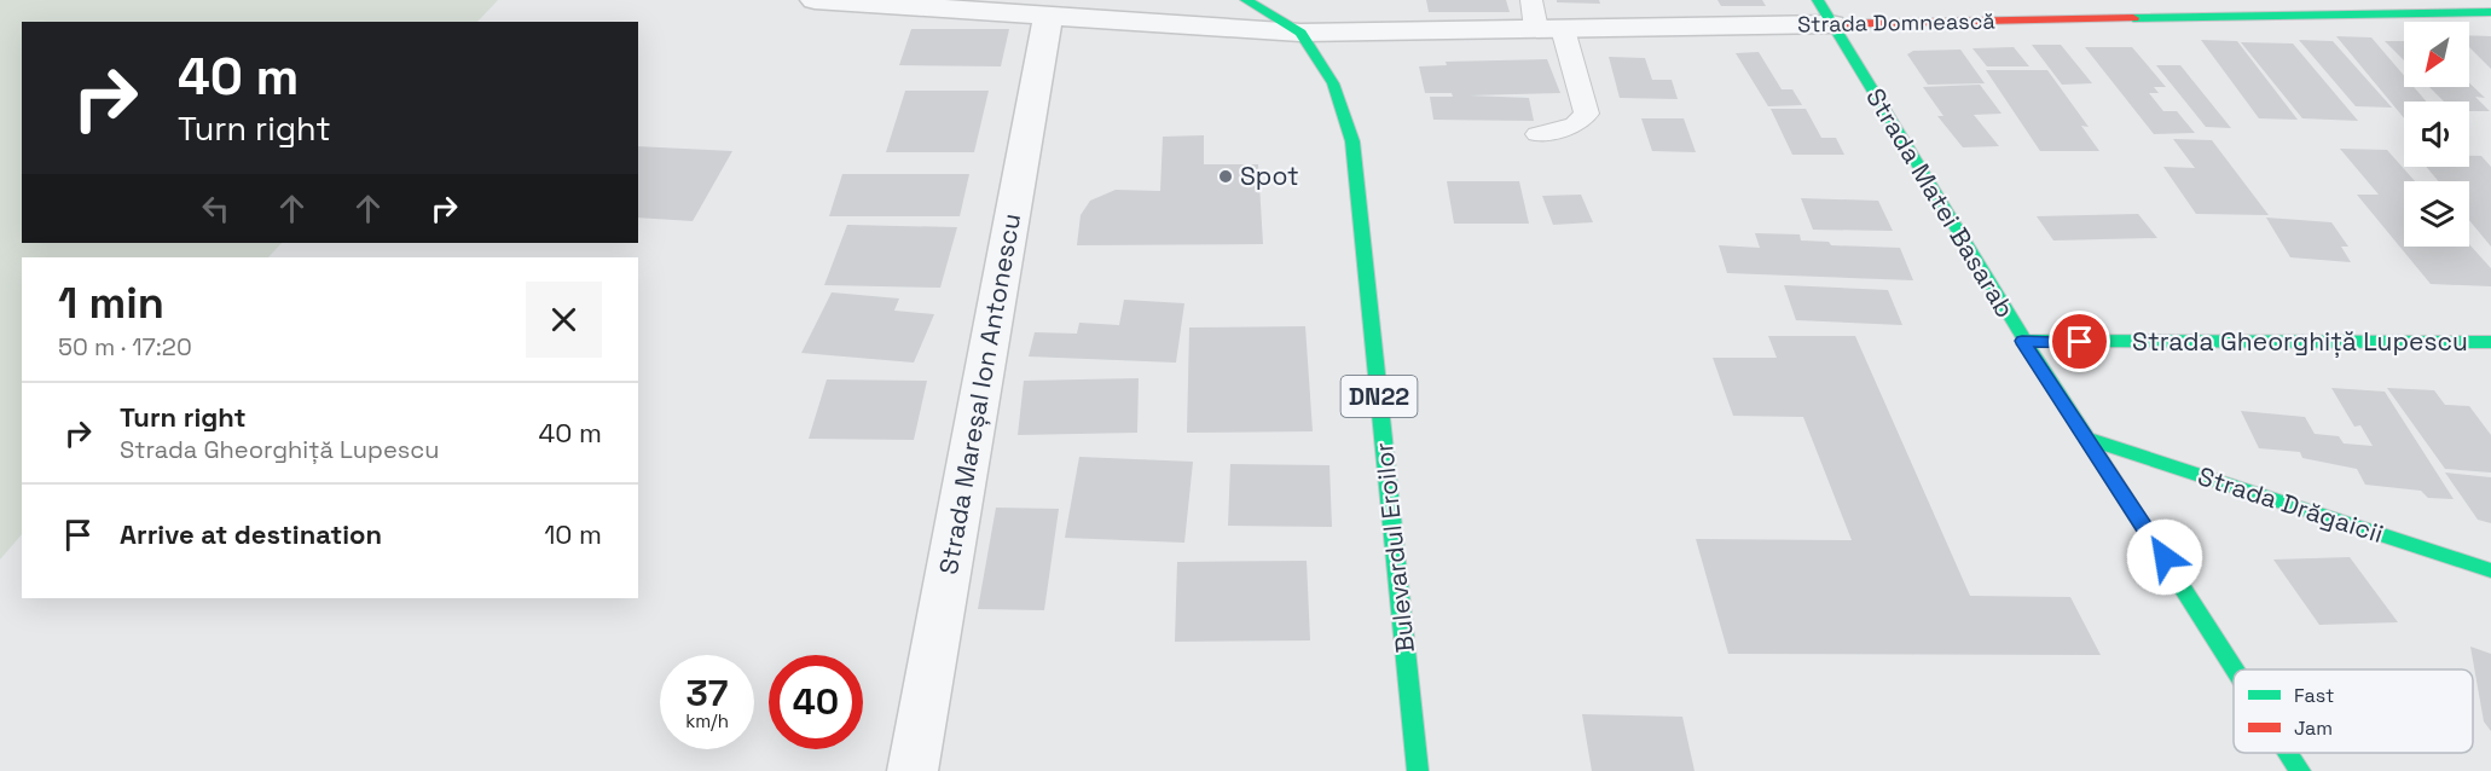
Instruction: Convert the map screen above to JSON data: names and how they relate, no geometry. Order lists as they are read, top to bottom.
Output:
{
  "streets": {
    "street": [
      "Strada Domnească",
      "Strada Matei Basarab",
      "Strada Gheorghiță Lupescu",
      "Strada Mareșal Ion Antonescu",
      "DN22",
      "Strada Drăgaicii",
      "Bulevardul Eroilor"
    ]
  },
  "crossings": [
    ["Strada Domnească", "Strada Matei Basarab"],
    ["Strada Domnească", "Strada Mareșal Ion Antonescu"],
    ["Strada Domnească", "DN22"],
    ["Strada Domnească", "Bulevardul Eroilor"],
    ["Strada Matei Basarab", "Strada Gheorghiță Lupescu"],
    ["Strada Matei Basarab", "Strada Drăgaicii"],
    ["DN22", "Bulevardul Eroilor"]
  ],
  "places": ["Spot"],
  "legend": ["Fast", "Jam"],
  "north": "bottom left",
  "page": {
    "turn": ["40 m", "Turn right"],
    "heading": ["1 min", "50 m · 17:20"],
    "list": [
      {
        "name": "Turn right",
        "note": "Strada Gheorghiță Lupescu",
        "value": "40 m"
      },
      {
        "name": "Arrive at destination",
        "value": "10 m"
      }
    ],
    "speed": "37 km/h",
    "limit": "40"
  }
}
